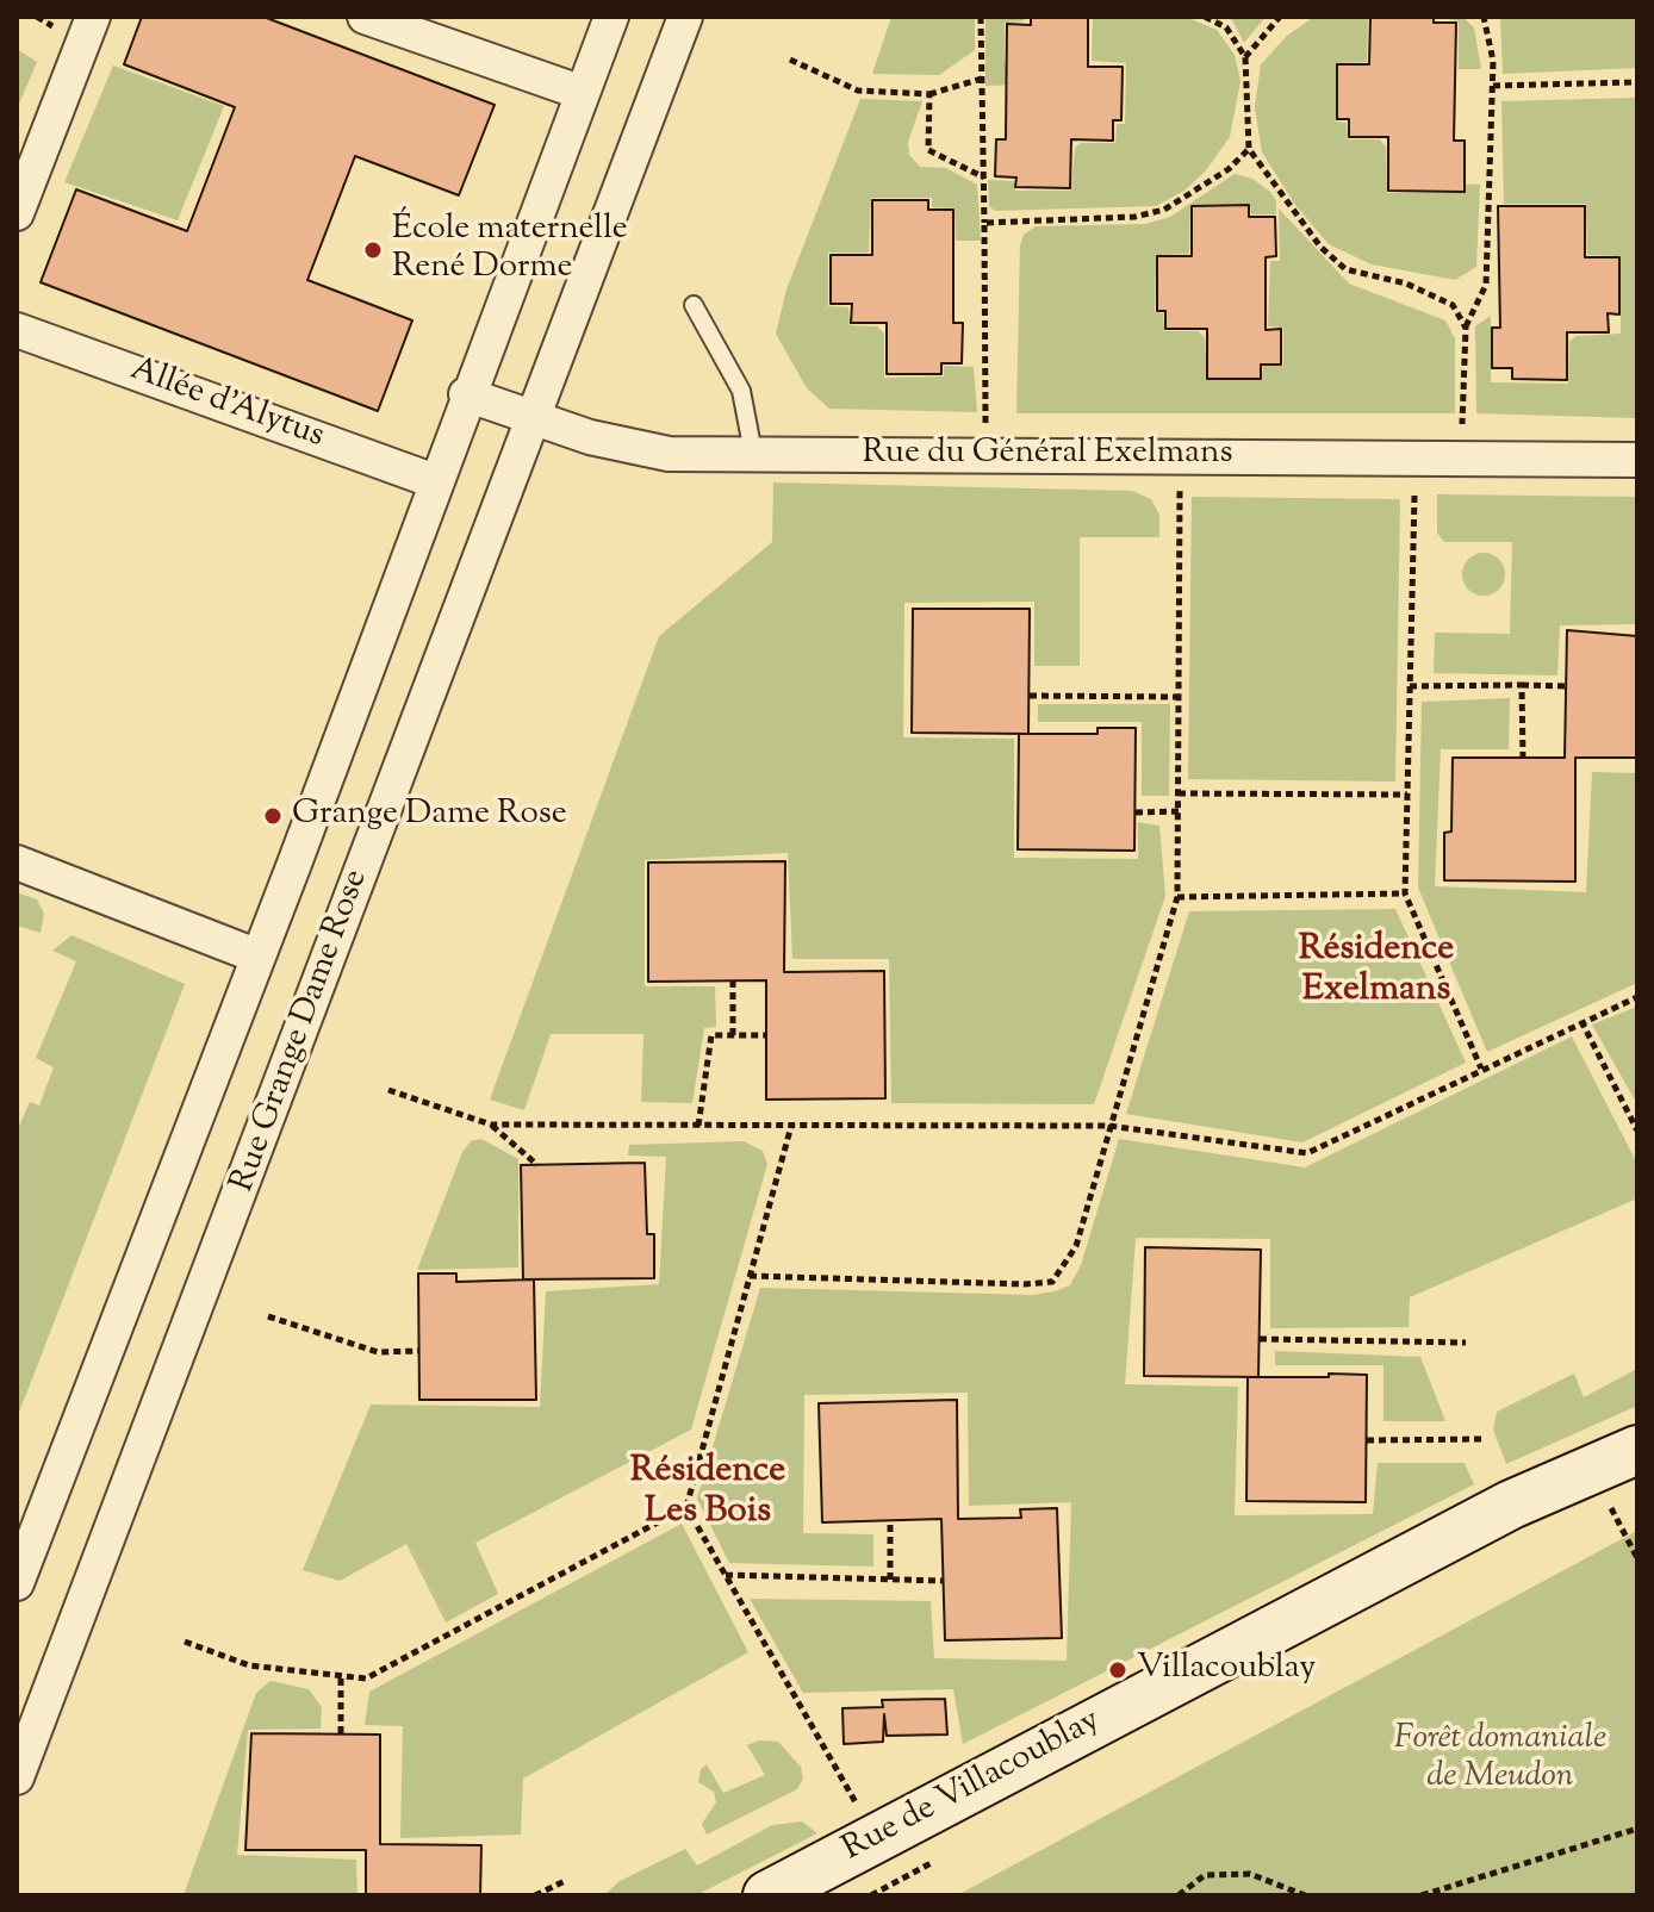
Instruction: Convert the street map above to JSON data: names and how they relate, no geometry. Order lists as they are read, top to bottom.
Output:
{
  "streets": {
    "street": [
      "Allée d'Alytus",
      "Rue du Général Exelmans",
      "Rue Grange Dame Rose",
      "Rue de Villacoublay"
    ]
  },
  "crossings": [
    ["Allée d'Alytus", "Rue Grange Dame Rose"],
    ["Rue du Général Exelmans", "Rue Grange Dame Rose"]
  ],
  "districts": ["Résidence Exelmans", "Résidence Les Bois"],
  "parks": ["Forêt domaniale de Meudon"],
  "places": ["École maternelle René Dorme", "Grange Dame Rose", "Villacoublay"]
}
